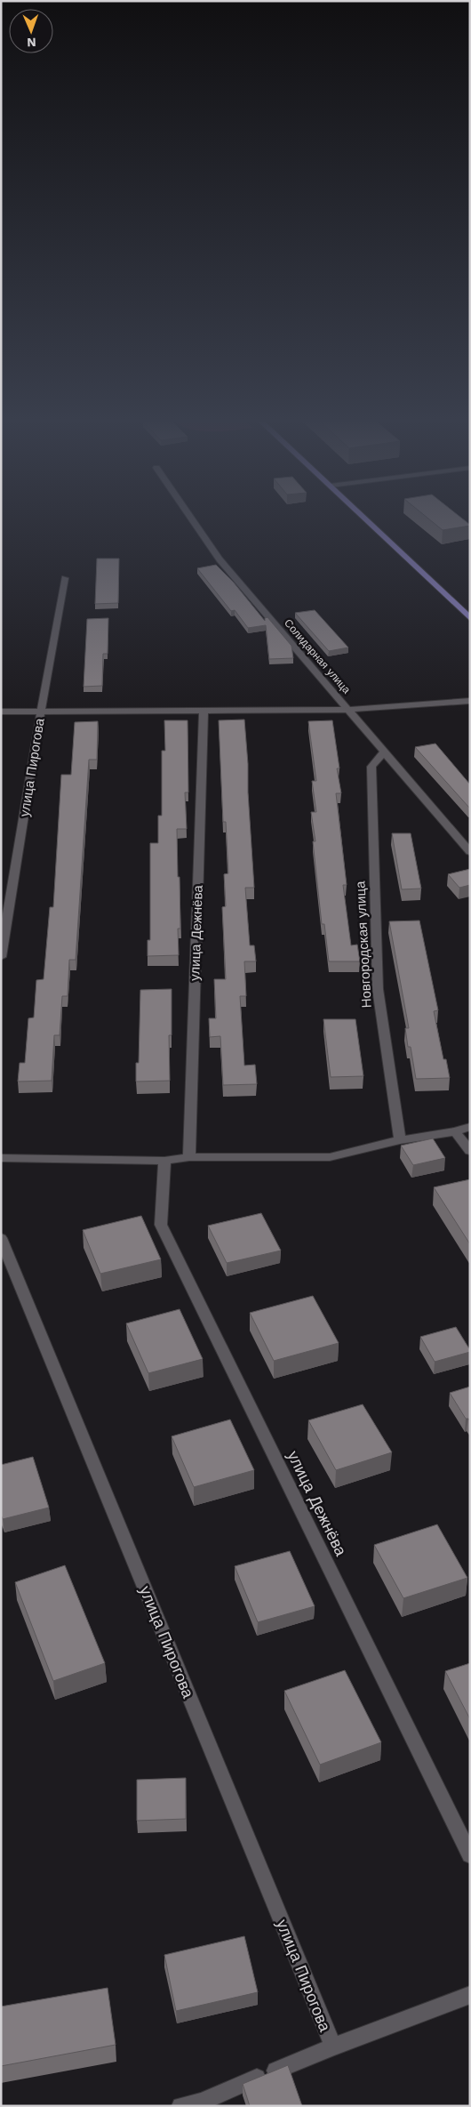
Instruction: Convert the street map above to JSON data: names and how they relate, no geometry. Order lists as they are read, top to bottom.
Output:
{
  "streets": {
    "street": [
      "Солидарная улица",
      "улица Пирогова",
      "улица Дежнёва",
      "Новгородская улица"
    ]
  },
  "crossings": [
    ["Солидарная улица", "Новгородская улица"]
  ],
  "north": "bottom"
}
